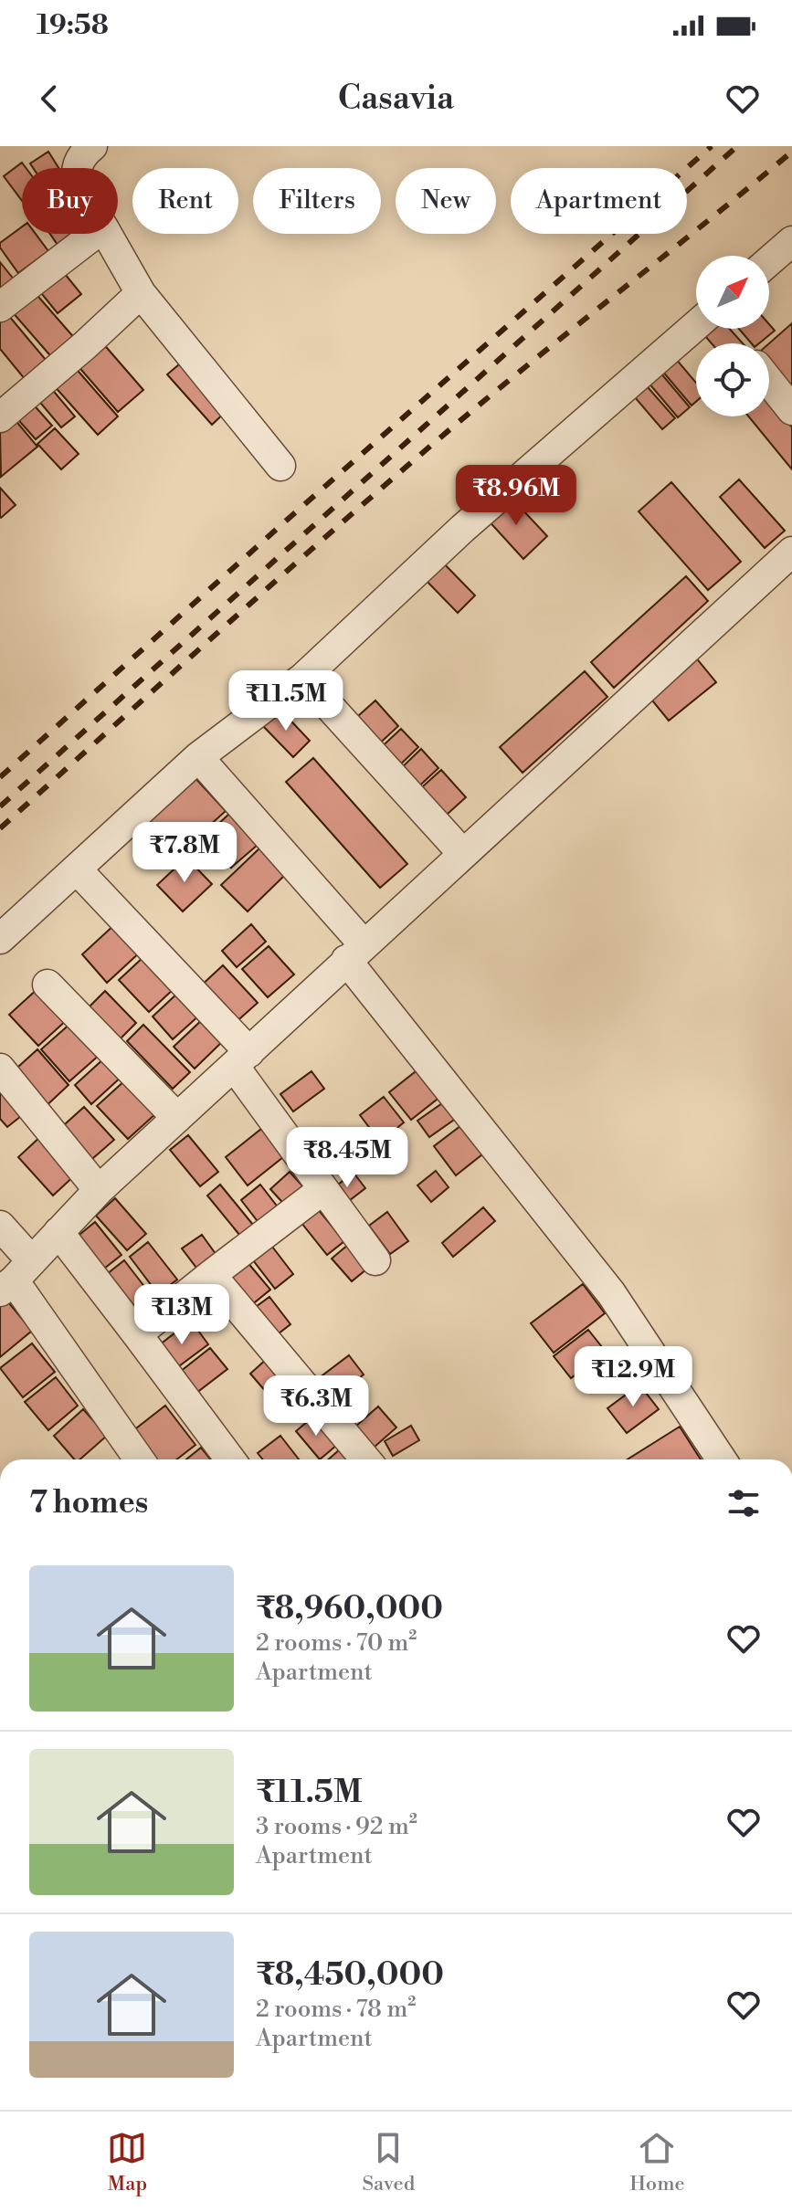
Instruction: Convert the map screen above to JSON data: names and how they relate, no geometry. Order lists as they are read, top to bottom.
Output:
{
  "north": "top right",
  "page": {
    "status": "19:58",
    "header": "Casavia",
    "chip": [
      "Buy",
      "Rent",
      "Filters",
      "New",
      "Apartment"
    ],
    "price": [
      "₹8.96M",
      "₹11.5M",
      "₹7.8M",
      "₹8.45M",
      "₹13M",
      "₹12.9M",
      "₹6.3M"
    ],
    "heading": "7 homes",
    "list": [
      {
        "name": "₹8,960,000",
        "note": "2 rooms · 70 m² · Apartment"
      },
      {
        "name": "₹11.5M",
        "note": "3 rooms · 92 m² · Apartment"
      },
      {
        "name": "₹8,450,000",
        "note": "2 rooms · 78 m² · Apartment"
      }
    ],
    "tabs": ["Map", "Saved", "Home"]
  }
}
